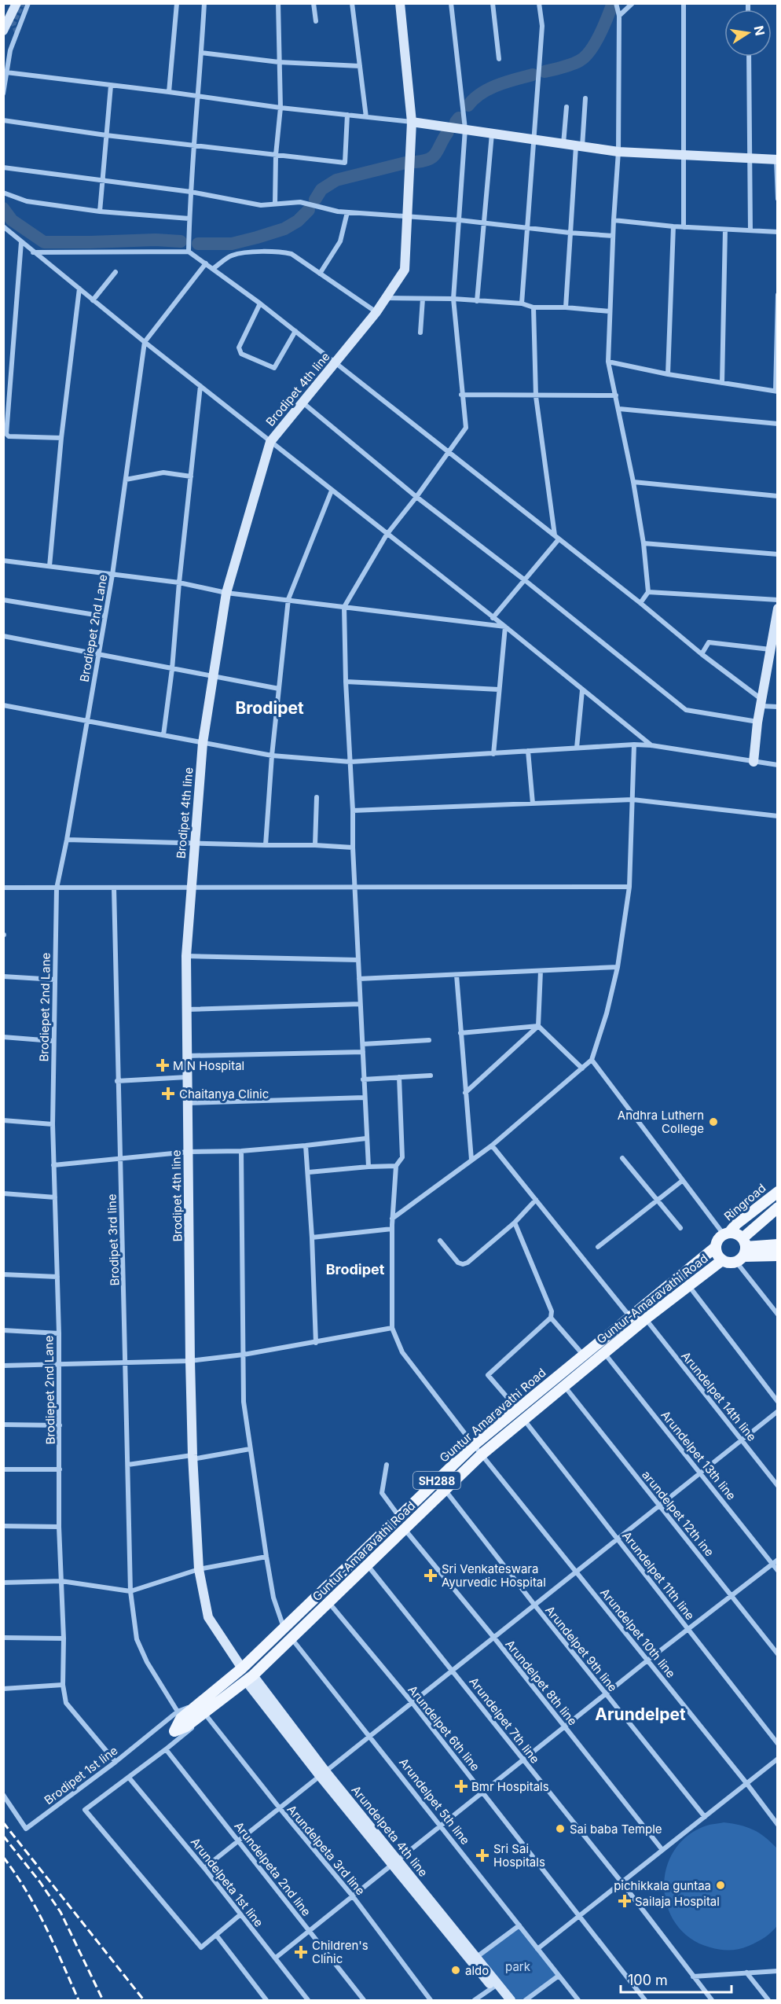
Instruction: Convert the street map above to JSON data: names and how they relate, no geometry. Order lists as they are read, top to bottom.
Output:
{
  "streets": {
    "main road": [
      "Ringroad",
      "Guntur-Amaravathi Road",
      "Guntur Amaravathi Road",
      "SH288"
    ],
    "street": [
      "Brodipet 4th line",
      "Brodiepet 2nd Lane",
      "Brodipet 3rd line",
      "Arundelpet 14th line",
      "Arundelpet 13th line",
      "arundelpet 12th ine",
      "Arundelpet 11th line",
      "Arundelpet 10th line",
      "Arundelpet 9th line",
      "Arundelpet 8th line",
      "Arundelpet 7th line",
      "Arundelpet 6th line",
      "Brodipet 1st line",
      "Arundelpet 5th line",
      "Arundelpeta 4th line",
      "Arundelpeta 3rd line",
      "Arundelpeta 2nd line",
      "Arundelpeta 1st line"
    ]
  },
  "crossings": [
    ["Brodipet 4th line", "Guntur Amaravathi Road"],
    ["Brodiepet 2nd Lane", "Brodipet 1st line"],
    ["Ringroad", "Guntur-Amaravathi Road"],
    ["Ringroad", "Guntur Amaravathi Road"],
    ["Ringroad", "SH288"],
    ["Brodipet 3rd line", "Brodipet 1st line"],
    ["Guntur-Amaravathi Road", "Arundelpet 14th line"],
    ["Guntur-Amaravathi Road", "Guntur Amaravathi Road"],
    ["Guntur-Amaravathi Road", "Arundelpet 13th line"],
    ["Guntur-Amaravathi Road", "SH288"],
    ["Guntur-Amaravathi Road", "arundelpet 12th ine"],
    ["Guntur-Amaravathi Road", "Arundelpet 11th line"],
    ["Guntur-Amaravathi Road", "Arundelpet 10th line"],
    ["Guntur-Amaravathi Road", "Arundelpet 9th line"],
    ["Guntur-Amaravathi Road", "Arundelpet 8th line"],
    ["Guntur-Amaravathi Road", "Arundelpet 7th line"],
    ["Guntur-Amaravathi Road", "Arundelpet 6th line"],
    ["Guntur-Amaravathi Road", "Brodipet 1st line"],
    ["Guntur-Amaravathi Road", "Arundelpet 5th line"],
    ["Guntur-Amaravathi Road", "Arundelpeta 4th line"],
    ["Guntur-Amaravathi Road", "Arundelpeta 3rd line"],
    ["Guntur Amaravathi Road", "SH288"],
    ["Guntur Amaravathi Road", "arundelpet 12th ine"],
    ["Guntur Amaravathi Road", "Arundelpet 10th line"],
    ["Guntur Amaravathi Road", "Brodipet 1st line"],
    ["Guntur Amaravathi Road", "Arundelpeta 3rd line"],
    ["Brodipet 1st line", "Arundelpeta 3rd line"]
  ],
  "districts": ["Brodipet", "Brodipet", "Arundelpet"],
  "parks": ["park"],
  "places": {
    "health": [
      "M N Hospital",
      "Chaitanya Clinic",
      "Sri Venkateswara Ayurvedic Hospital",
      "Bmr Hospitals",
      "Sri Sai Hospitals",
      "Sailaja Hospital",
      "Children's Clinic"
    ],
    "other": [
      "Andhra Luthern College",
      "Sai baba Temple",
      "pichikkala guntaa",
      "aldo"
    ]
  },
  "scale_bar": "100 m",
  "north": "right"
}
